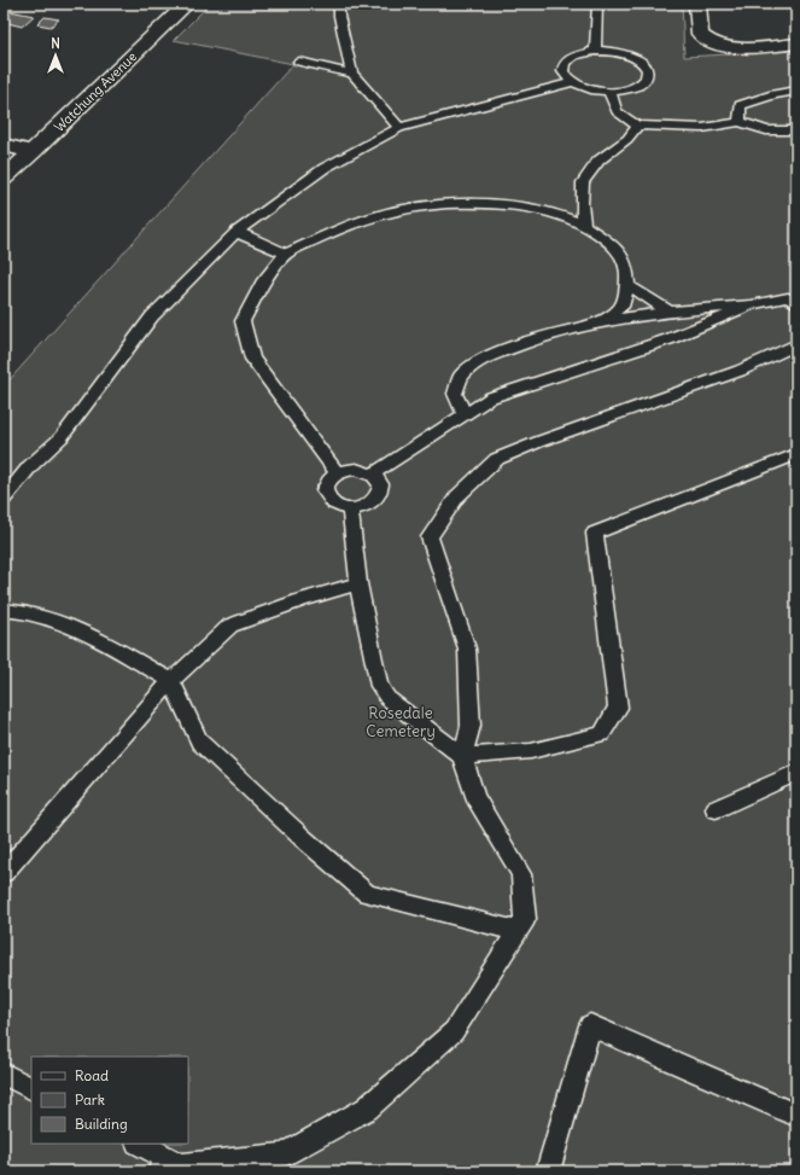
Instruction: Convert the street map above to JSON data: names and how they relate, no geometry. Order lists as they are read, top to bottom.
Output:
{
  "streets": {
    "street": ["Watchung Avenue"]
  },
  "parks": ["Rosedale Cemetery"],
  "legend": ["Road", "Park", "Building"],
  "north": "top"
}
